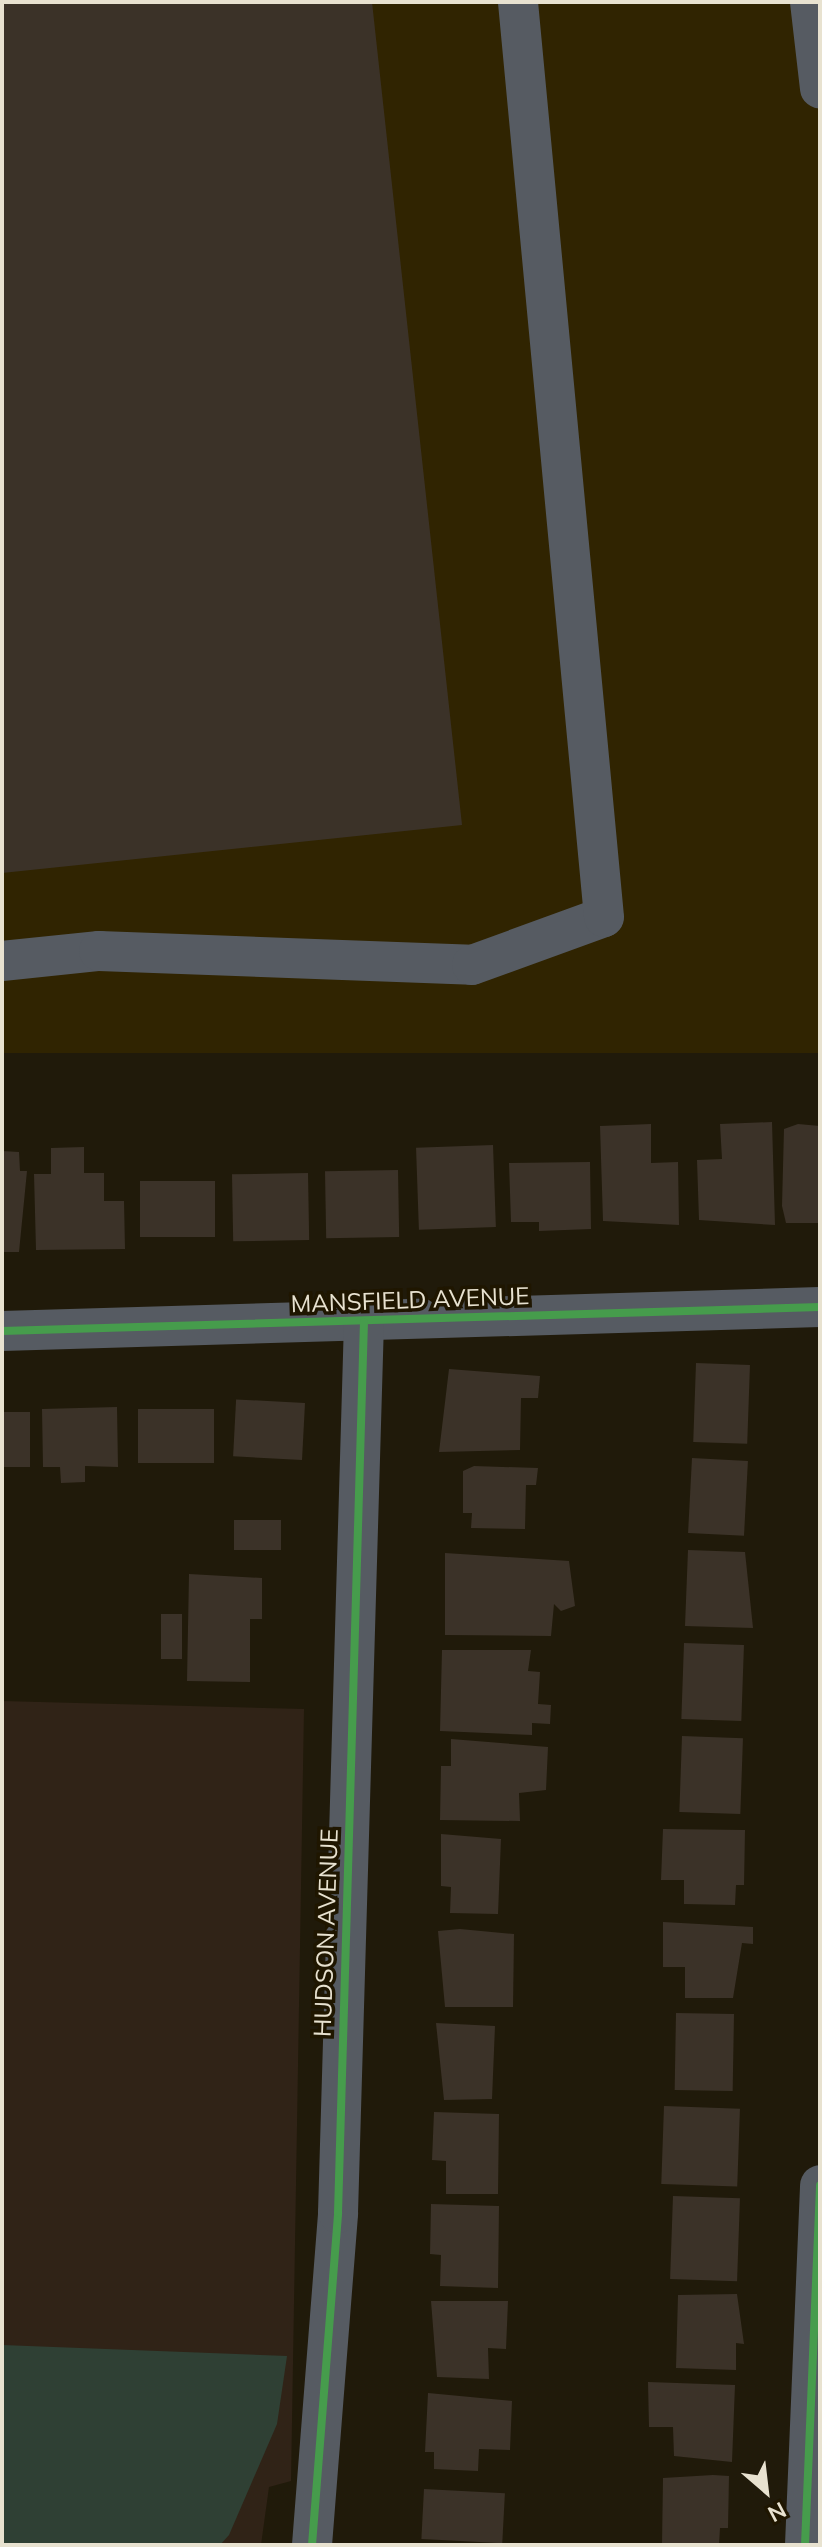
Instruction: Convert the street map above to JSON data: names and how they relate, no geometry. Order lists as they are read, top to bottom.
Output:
{
  "streets": {
    "street": ["MANSFIELD AVENUE", "HUDSON AVENUE"]
  },
  "crossings": [
    ["MANSFIELD AVENUE", "HUDSON AVENUE"]
  ],
  "north": "bottom right"
}
